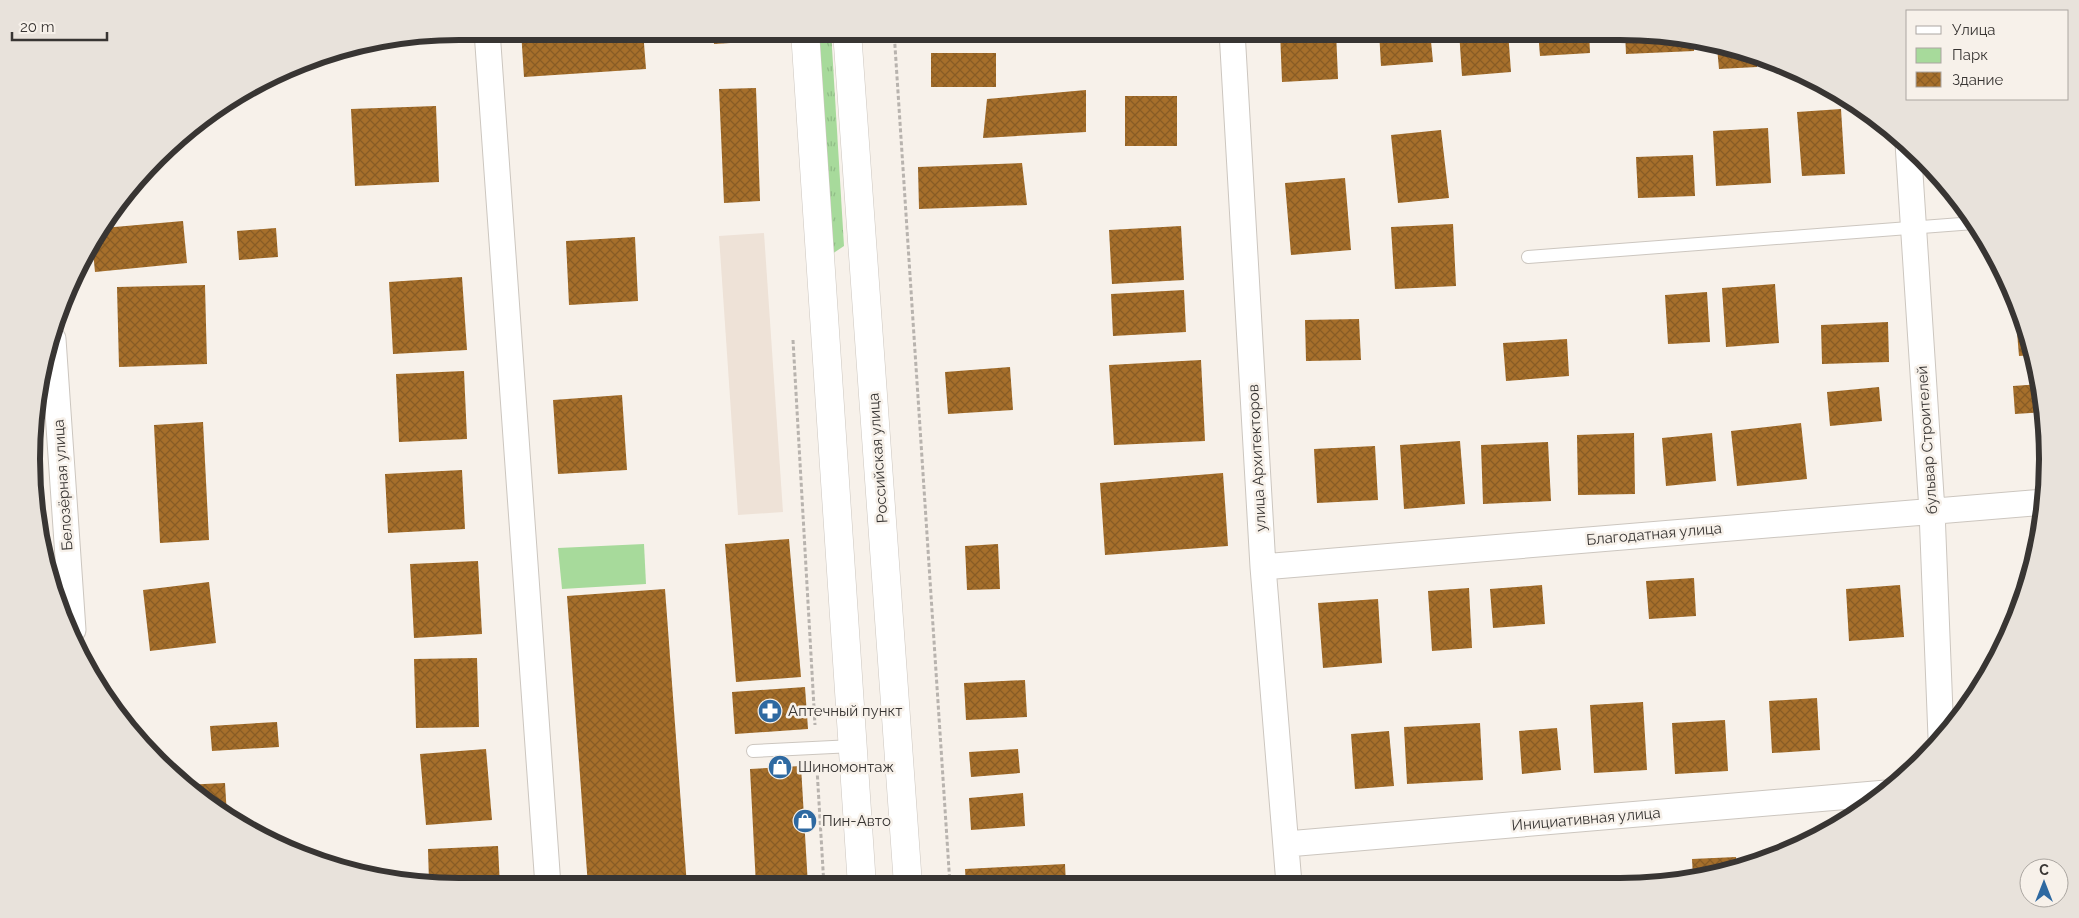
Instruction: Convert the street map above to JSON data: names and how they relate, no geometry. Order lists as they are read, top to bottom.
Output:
{
  "streets": {
    "main road": ["Российская улица"],
    "street": [
      "бульвар Строителей",
      "улица Архитекторов",
      "Белозёрная улица",
      "Благодатная улица",
      "Инициативная улица"
    ]
  },
  "crossings": [
    ["бульвар Строителей", "Благодатная улица"],
    ["улица Архитекторов", "Благодатная улица"],
    ["улица Архитекторов", "Инициативная улица"]
  ],
  "places": {
    "pharmacy": ["Аптечный пункт"],
    "shop": ["Шиномонтаж", "Пин-Авто"]
  },
  "legend": ["Улица", "Парк", "Здание"],
  "scale_bar": "20 m",
  "north": "top"
}
